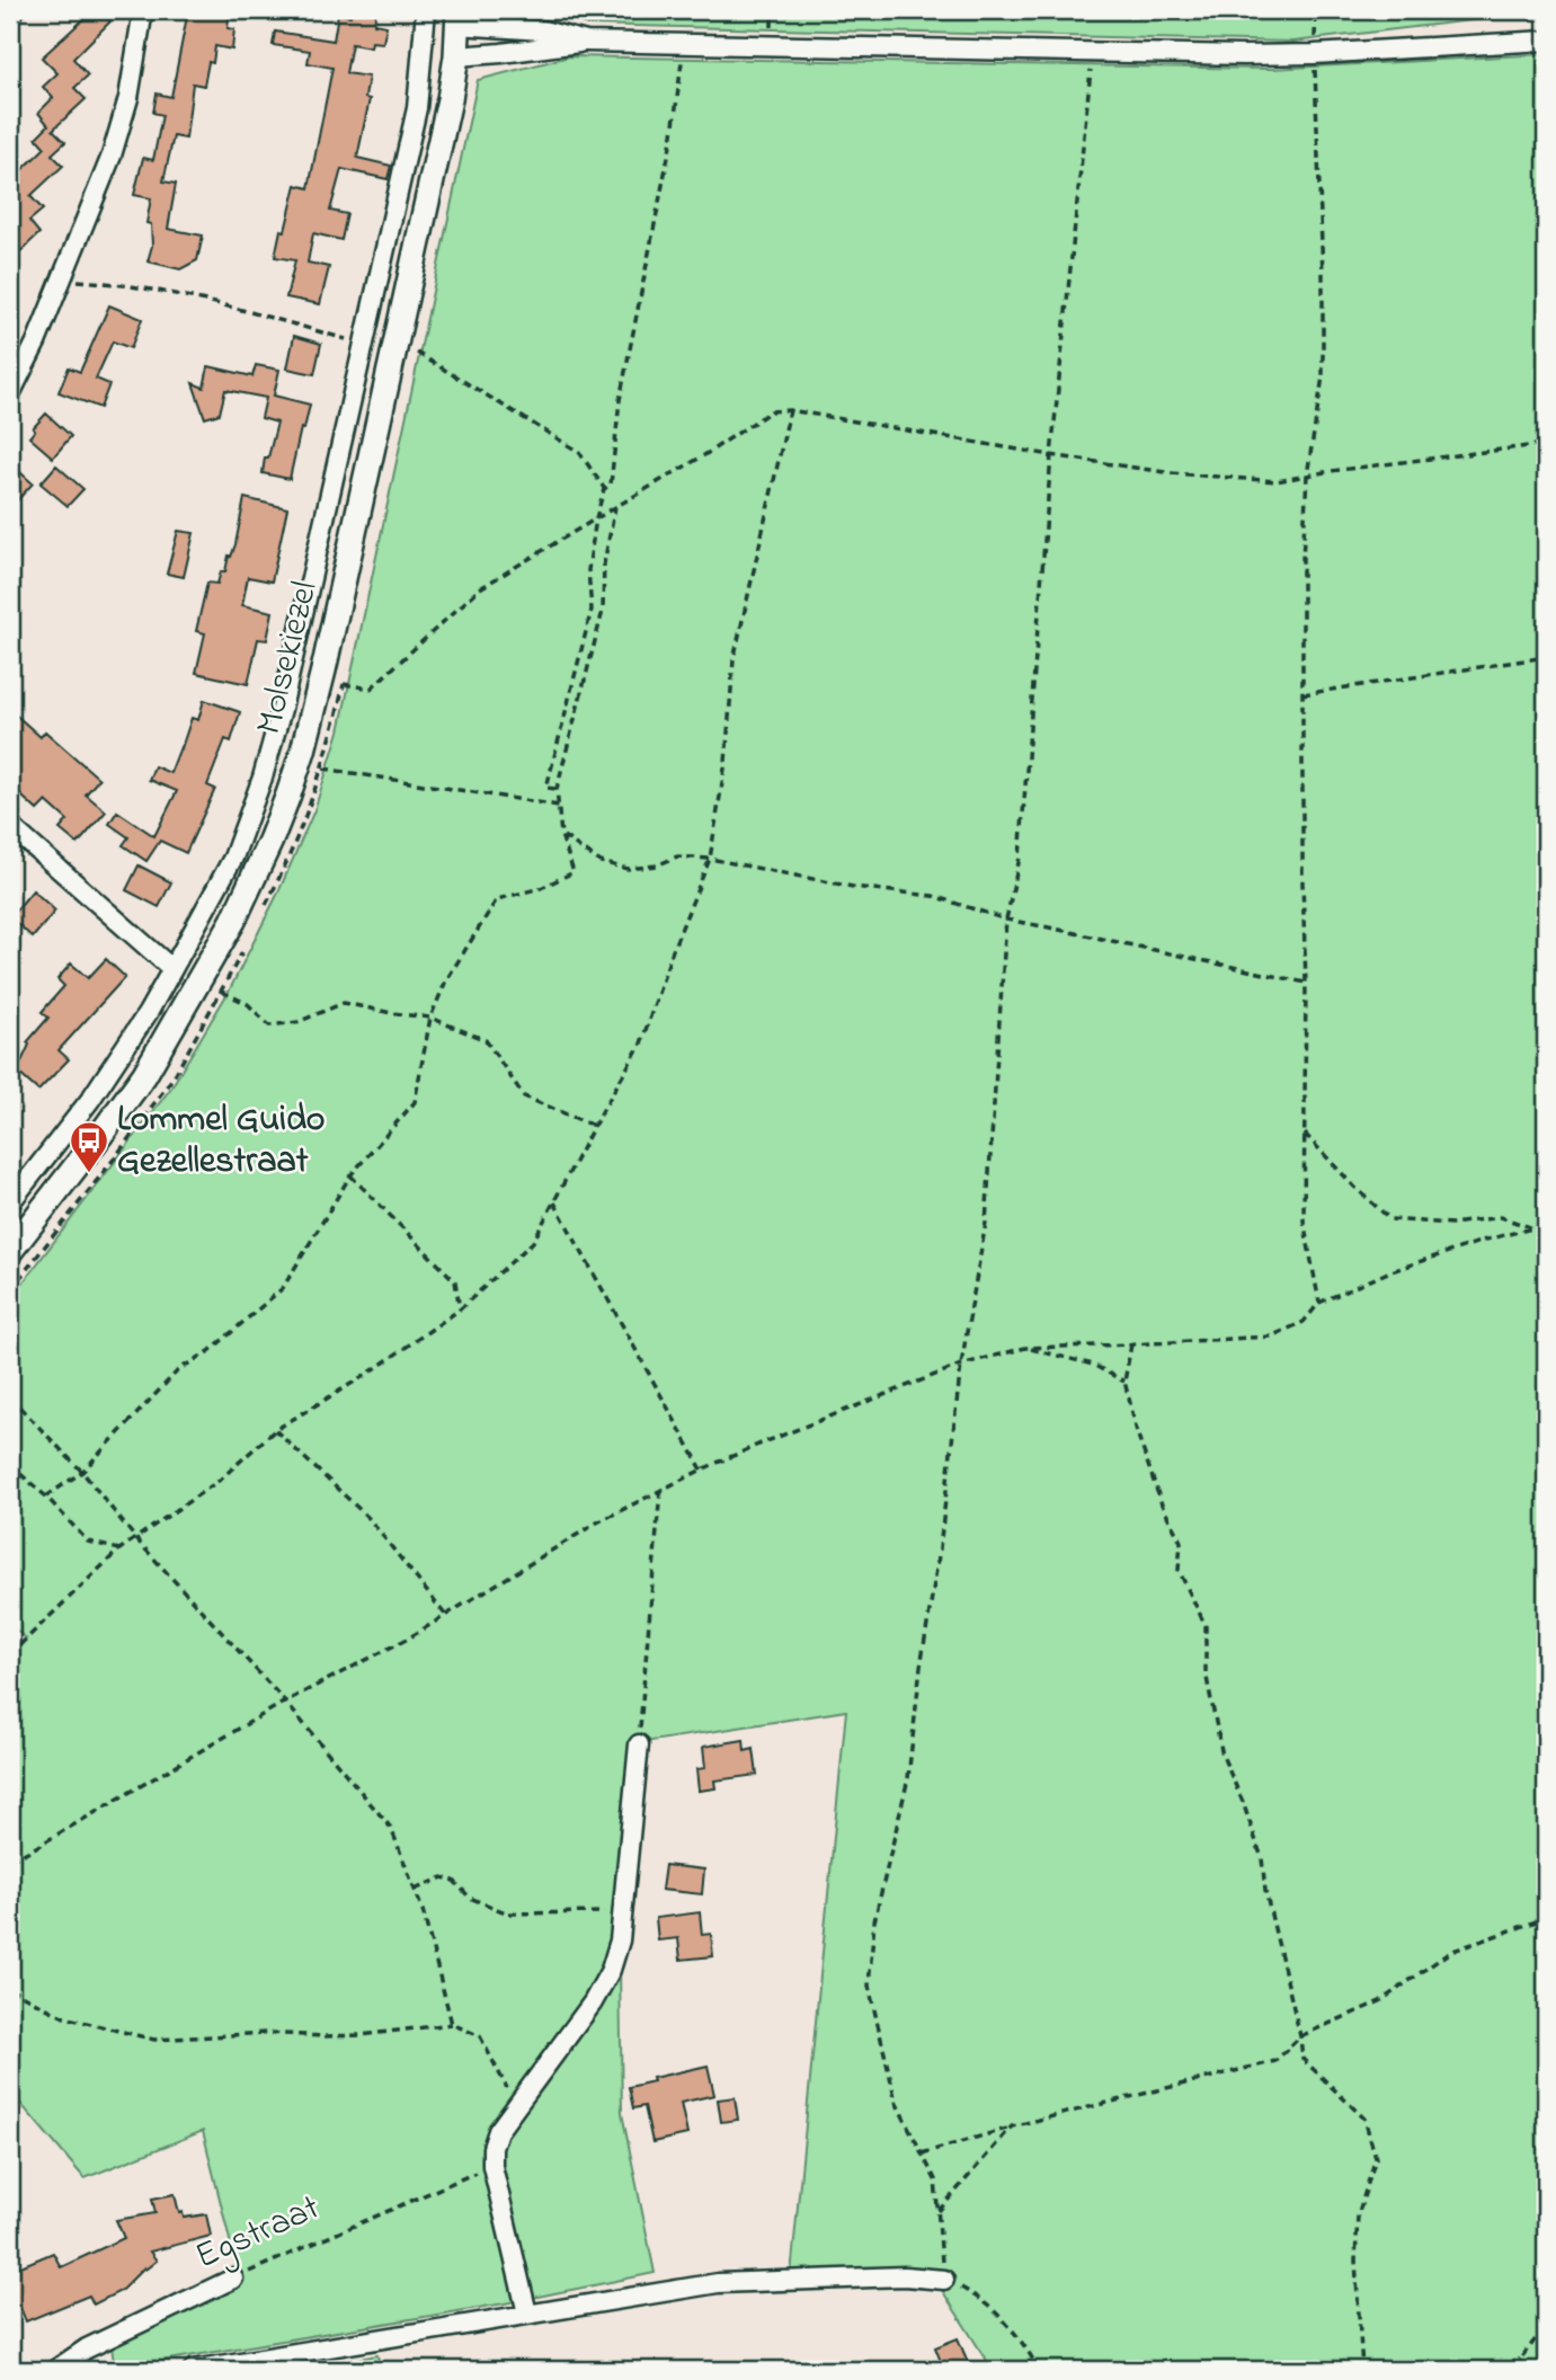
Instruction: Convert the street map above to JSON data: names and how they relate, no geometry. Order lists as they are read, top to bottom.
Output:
{
  "streets": {
    "main road": ["Molsekiezel"],
    "street": ["Egstraat"]
  },
  "places": {
    "bus stop": ["Lommel Guido Gezellestraat"]
  }
}
